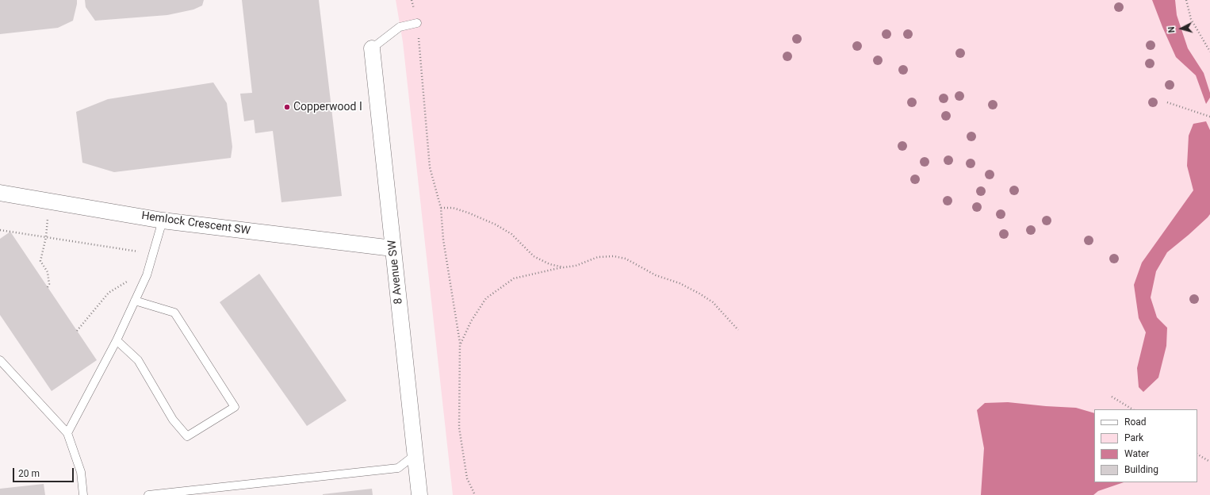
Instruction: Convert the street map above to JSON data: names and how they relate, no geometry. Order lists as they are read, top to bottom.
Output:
{
  "streets": {
    "street": ["Hemlock Crescent SW", "8 Avenue SW"]
  },
  "crossings": [
    ["Hemlock Crescent SW", "8 Avenue SW"]
  ],
  "places": ["Copperwood I"],
  "legend": [
    "Road",
    "Park",
    "Water",
    "Building"
  ],
  "scale_bar": "20 m",
  "north": "left"
}
